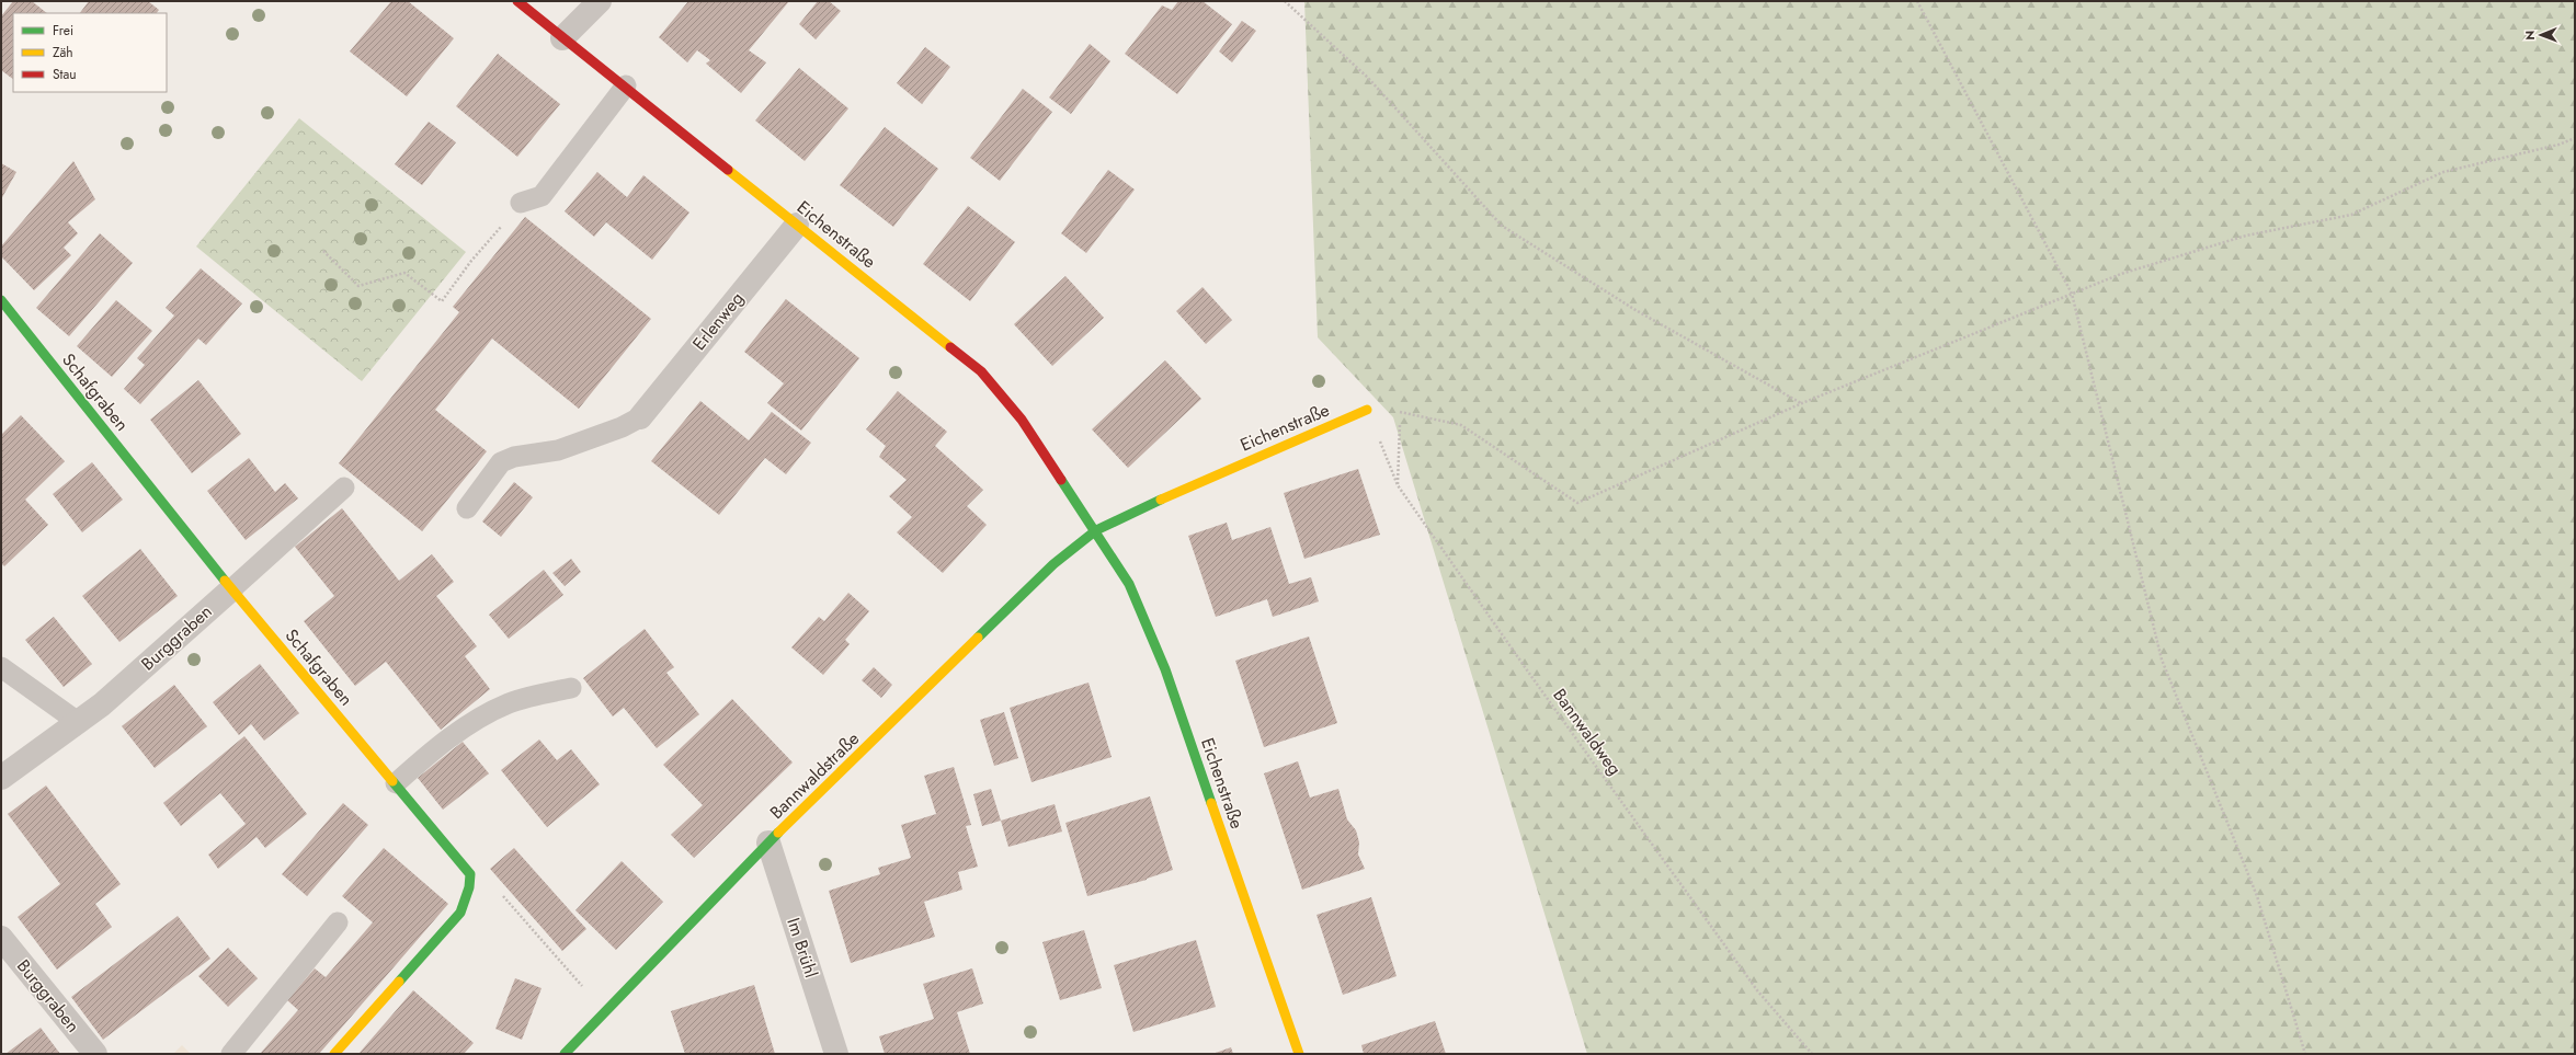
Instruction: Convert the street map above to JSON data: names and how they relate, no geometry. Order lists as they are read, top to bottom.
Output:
{
  "streets": {
    "street": [
      "Eichenstraße",
      "Erlenweg",
      "Schafgraben",
      "Burggraben",
      "Bannwaldstraße",
      "Im Brühl"
    ],
    "path": ["Bannwaldweg"]
  },
  "crossings": [
    ["Eichenstraße", "Erlenweg"],
    ["Eichenstraße", "Bannwaldweg"],
    ["Eichenstraße", "Bannwaldstraße"],
    ["Schafgraben", "Burggraben"],
    ["Bannwaldstraße", "Im Brühl"]
  ],
  "legend": ["Frei", "Zäh", "Stau"],
  "north": "left"
}
